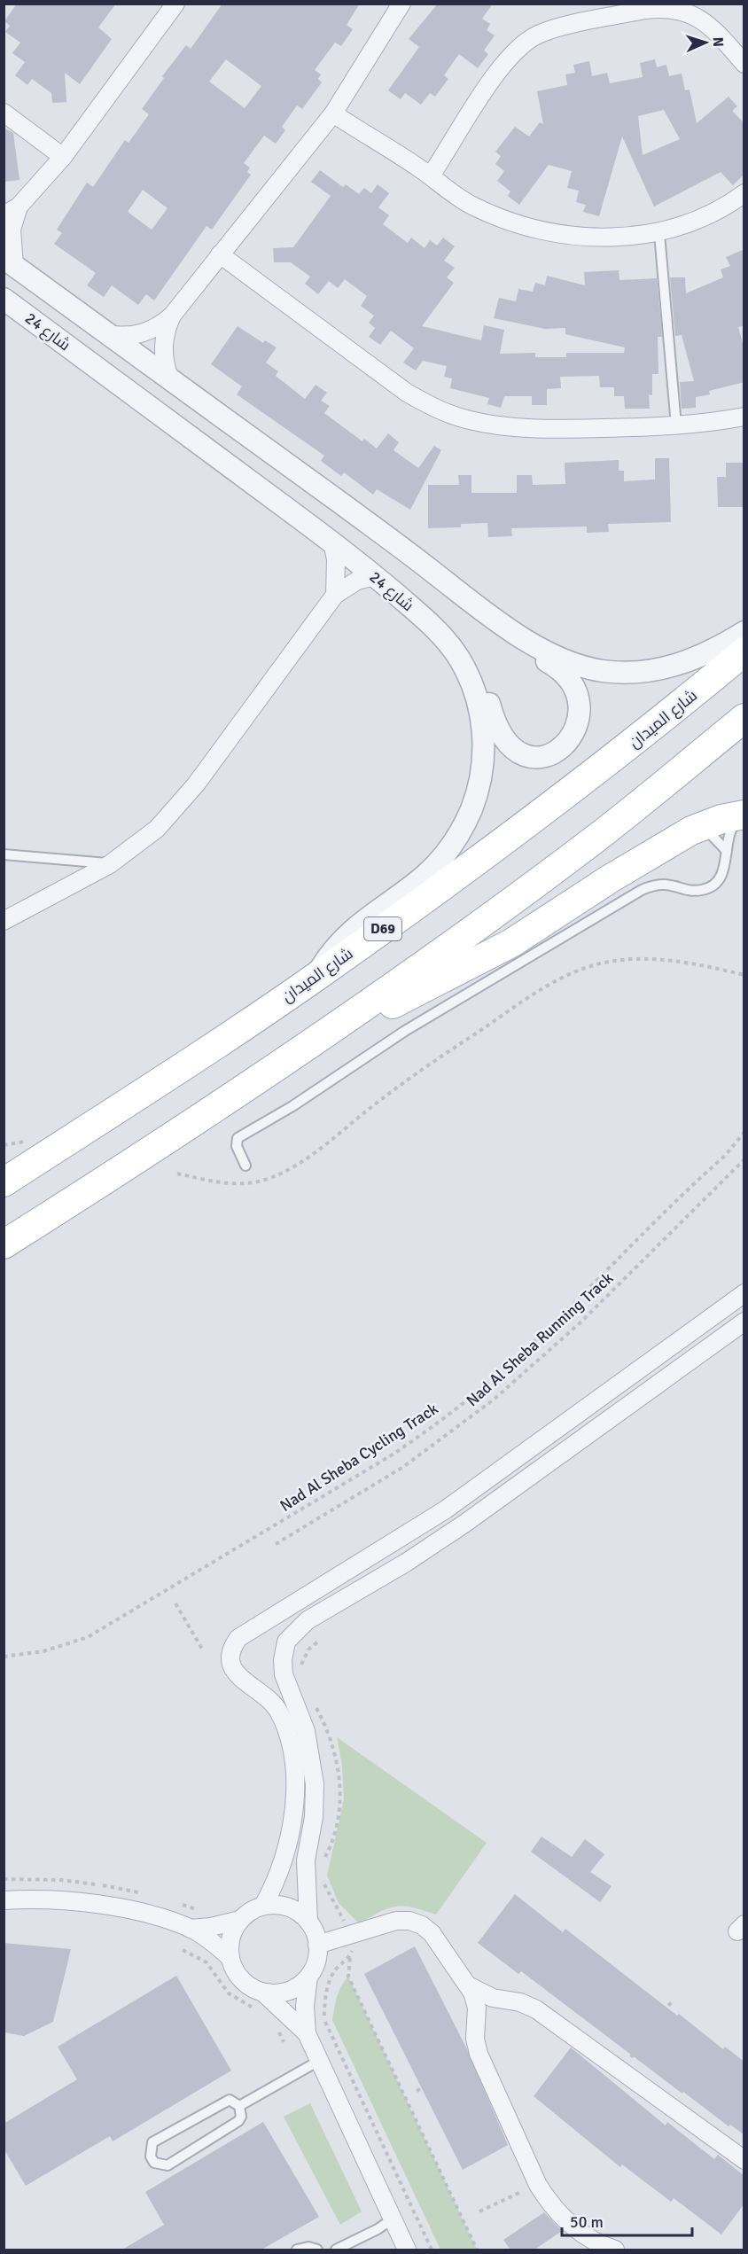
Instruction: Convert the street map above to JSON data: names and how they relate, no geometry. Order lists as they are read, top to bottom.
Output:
{
  "streets": {
    "main road": ["شارع الميدان", "D69"],
    "street": ["شارع 24"],
    "path": ["Nad Al Sheba Running Track", "Nad Al Sheba Cycling Track"]
  },
  "crossings": [
    ["شارع 24", "شارع الميدان"]
  ],
  "scale_bar": "50 m",
  "north": "right"
}
